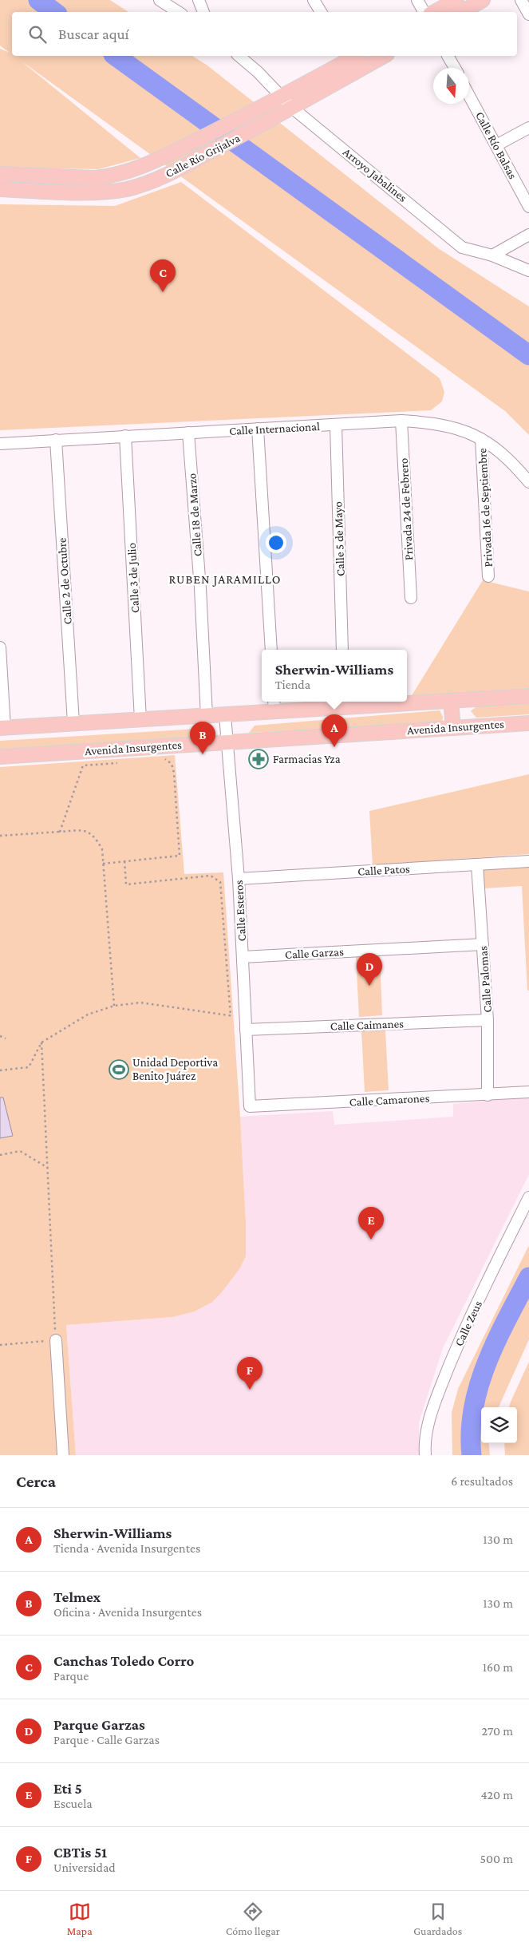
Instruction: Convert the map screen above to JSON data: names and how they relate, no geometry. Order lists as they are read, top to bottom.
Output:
{
  "streets": {
    "main road": ["Calle Río Grijalva", "Avenida Insurgentes"],
    "street": [
      "Calle Río Balsas",
      "Arroyo Jabalines",
      "Calle Internacional",
      "Privada 16 de Septiembre",
      "Privada 24 de Febrero",
      "Calle 18 de Marzo",
      "Calle 5 de Mayo",
      "Calle 3 de Julio",
      "Calle 2 de Octubre",
      "Calle Patos",
      "Calle Esteros",
      "Calle Garzas",
      "Calle Palomas",
      "Calle Caimanes",
      "Calle Camarones",
      "Calle Zeus"
    ]
  },
  "crossings": [
    ["Calle Río Grijalva", "Arroyo Jabalines"],
    ["Calle Internacional", "Privada 16 de Septiembre"],
    ["Calle Internacional", "Privada 24 de Febrero"],
    ["Calle Internacional", "Calle 18 de Marzo"],
    ["Calle Internacional", "Calle 5 de Mayo"],
    ["Calle Internacional", "Calle 3 de Julio"],
    ["Calle Internacional", "Calle 2 de Octubre"],
    ["Avenida Insurgentes", "Calle Esteros"],
    ["Calle Patos", "Calle Esteros"],
    ["Calle Patos", "Calle Palomas"],
    ["Calle Esteros", "Calle Garzas"],
    ["Calle Esteros", "Calle Caimanes"],
    ["Calle Esteros", "Calle Camarones"],
    ["Calle Garzas", "Calle Palomas"],
    ["Calle Palomas", "Calle Caimanes"],
    ["Calle Palomas", "Calle Camarones"]
  ],
  "districts": ["RUBEN JARAMILLO"],
  "places": {
    "pharmacy": ["Farmacias Yza"],
    "sports": ["Unidad Deportiva Benito Juárez"]
  },
  "north": "bottom",
  "page": {
    "search": "Buscar aquí",
    "pins": [
      "C",
      "A",
      "B",
      "D",
      "E",
      "F"
    ],
    "popup": ["Sherwin-Williams", "Tienda"],
    "heading": ["Cerca", "6 resultados"],
    "list": [
      {
        "mark": "A",
        "name": "Sherwin-Williams",
        "note": "Tienda · Avenida Insurgentes",
        "value": "130 m"
      },
      {
        "mark": "B",
        "name": "Telmex",
        "note": "Oficina · Avenida Insurgentes",
        "value": "130 m"
      },
      {
        "mark": "C",
        "name": "Canchas Toledo Corro",
        "note": "Parque",
        "value": "160 m"
      },
      {
        "mark": "D",
        "name": "Parque Garzas",
        "note": "Parque · Calle Garzas",
        "value": "270 m"
      },
      {
        "mark": "E",
        "name": "Eti 5",
        "note": "Escuela",
        "value": "420 m"
      },
      {
        "mark": "F",
        "name": "CBTis 51",
        "note": "Universidad",
        "value": "500 m"
      }
    ],
    "nav": ["Mapa", "Cómo llegar", "Guardados"]
  }
}
